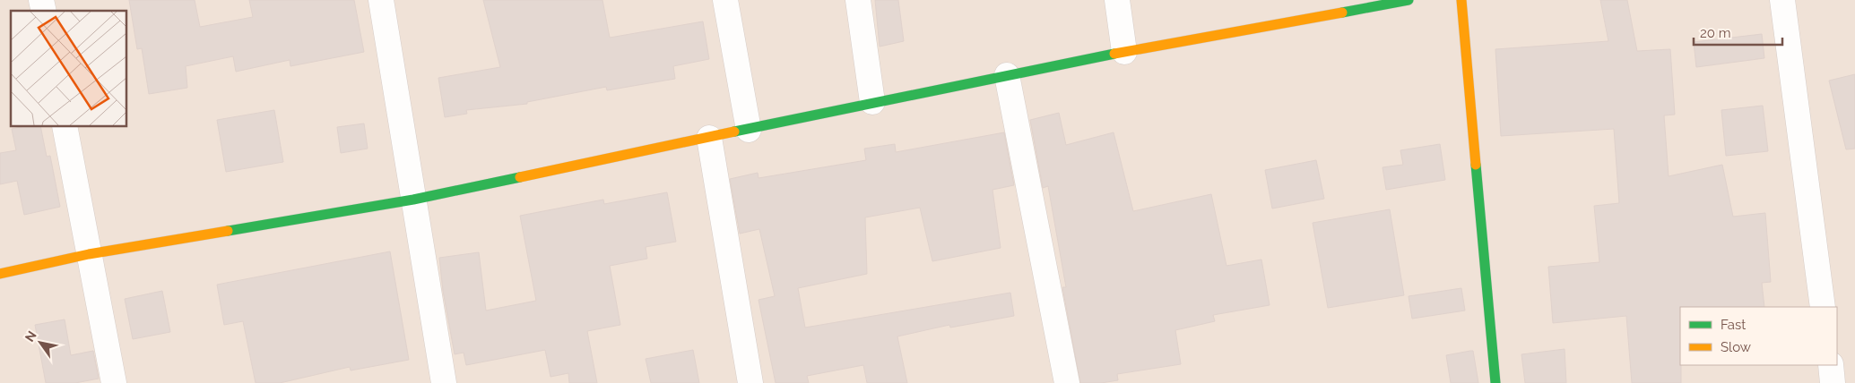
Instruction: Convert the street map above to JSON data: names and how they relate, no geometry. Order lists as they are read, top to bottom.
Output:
{
  "legend": ["Fast", "Slow"],
  "scale_bar": "20 m",
  "north": "top left"
}
